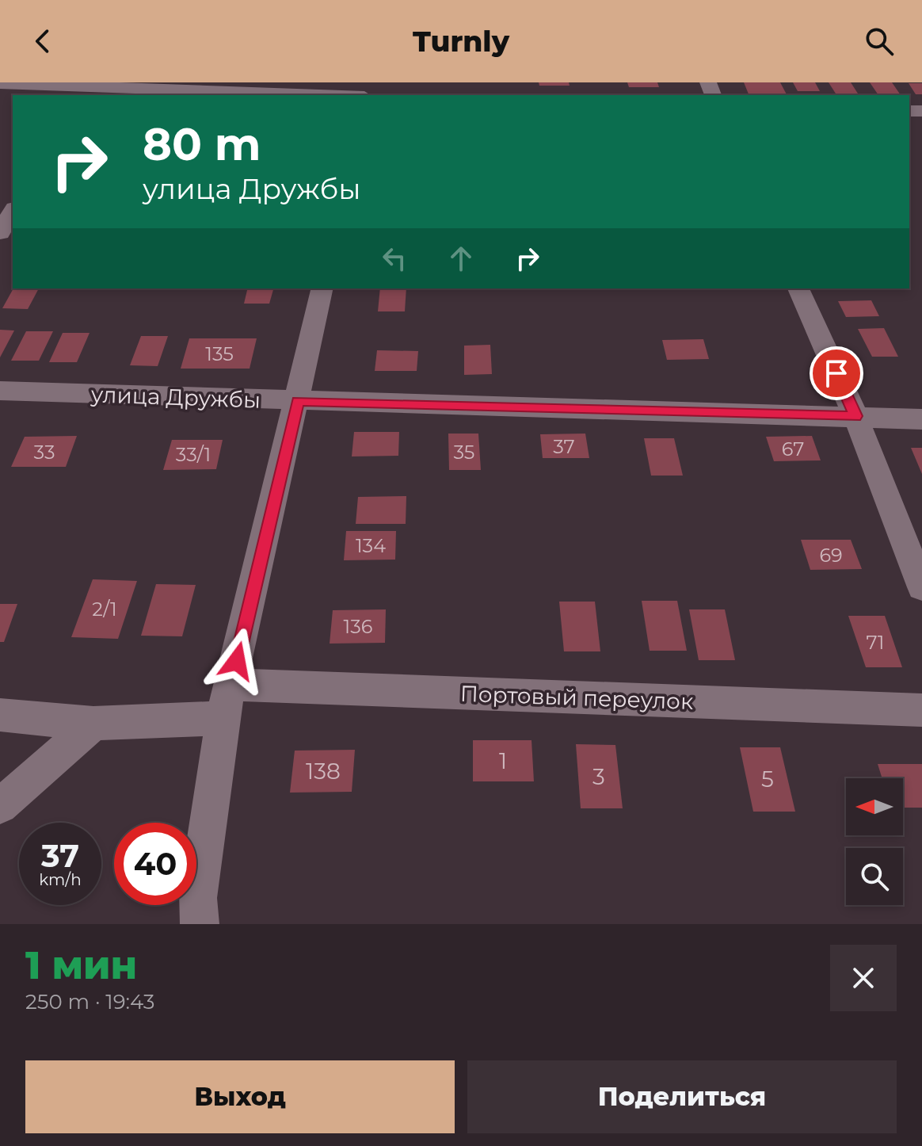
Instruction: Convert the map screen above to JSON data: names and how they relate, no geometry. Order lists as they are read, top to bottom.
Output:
{
  "streets": {
    "street": ["улица Дружбы", "Портовый переулок"]
  },
  "house_numbers": [
    "135",
    "37",
    "67",
    "33",
    "35",
    "33/1",
    "134",
    "69",
    "2/1",
    "136",
    "71",
    "1",
    "138",
    "3",
    "5"
  ],
  "north": "left",
  "page": {
    "header": "Turnly",
    "turn": ["80 m", "улица Дружбы"],
    "speed": "37 km/h",
    "limit": "40",
    "heading": ["1 мин", "250 m · 19:43"],
    "buttons": ["Выход", "Поделиться"]
  }
}
